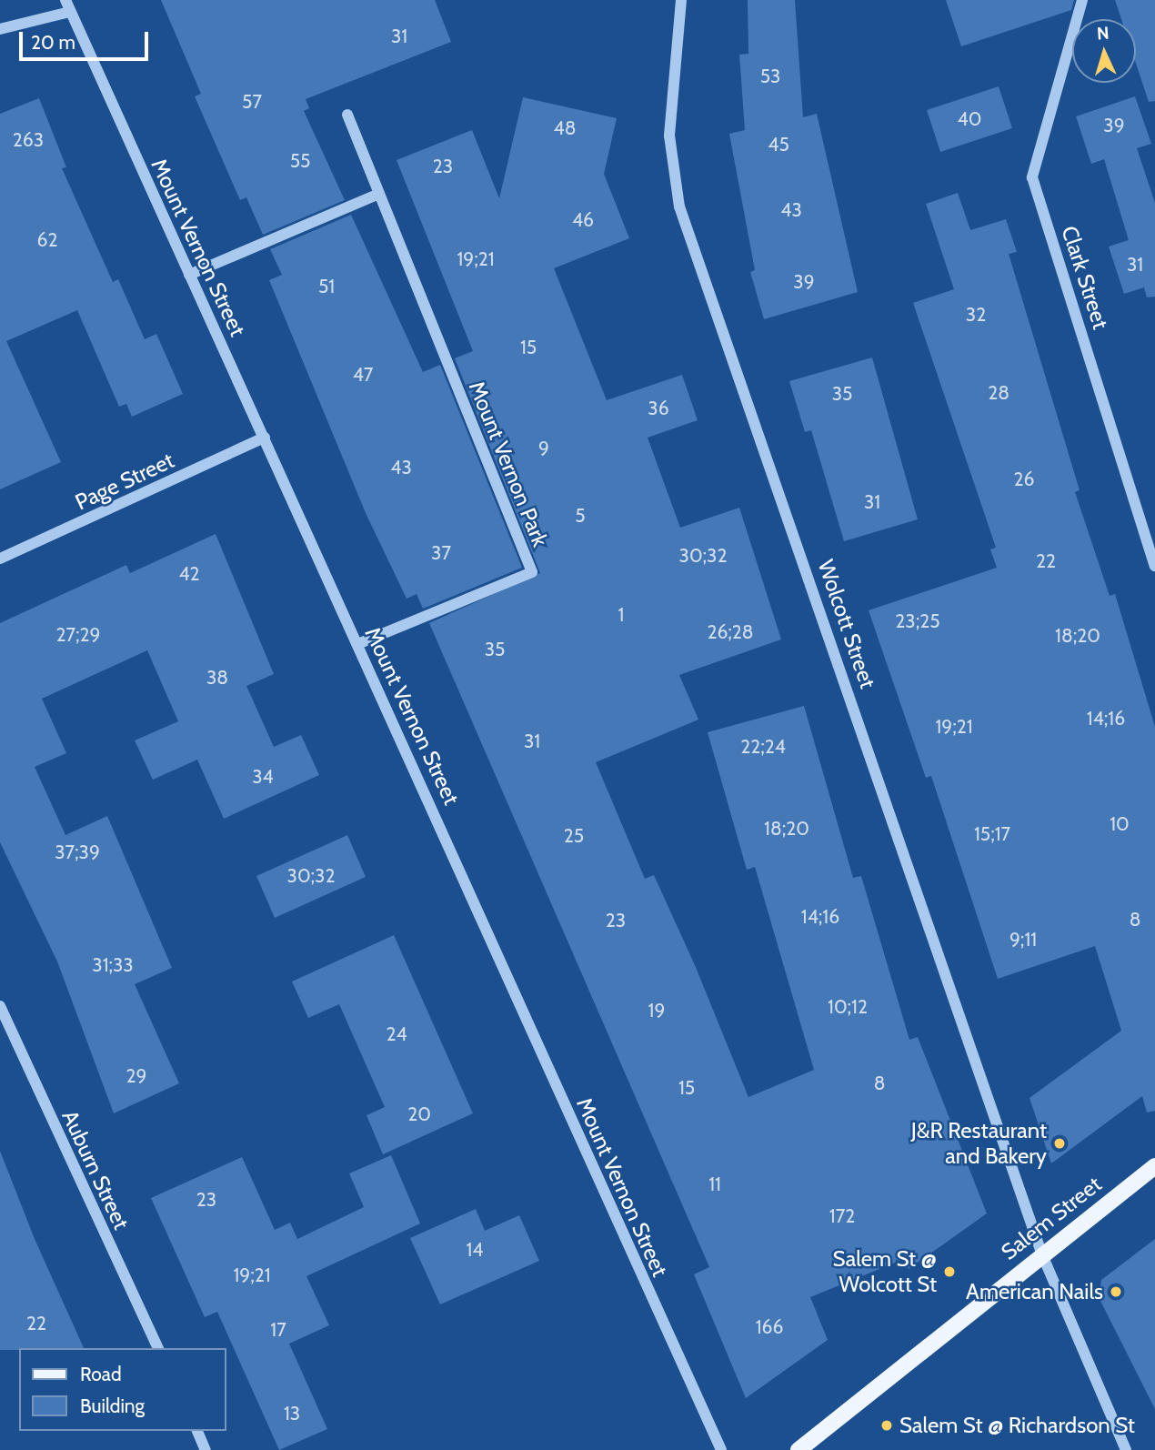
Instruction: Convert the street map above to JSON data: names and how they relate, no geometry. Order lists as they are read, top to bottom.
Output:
{
  "streets": {
    "main road": ["Salem Street"],
    "street": [
      "Mount Vernon Street",
      "Clark Street",
      "Mount Vernon Park",
      "Page Street",
      "Wolcott Street",
      "Auburn Street"
    ]
  },
  "crossings": [
    ["Mount Vernon Street", "Mount Vernon Park"],
    ["Mount Vernon Street", "Page Street"],
    ["Wolcott Street", "Salem Street"]
  ],
  "places": [
    "J&R Restaurant and Bakery",
    "Salem St @ Wolcott St",
    "American Nails",
    "Salem St @ Richardson St"
  ],
  "house_numbers": [
    "31",
    "53",
    "57",
    "40",
    "39",
    "48",
    "263",
    "45",
    "55",
    "23",
    "43",
    "46",
    "62",
    "19;21",
    "31",
    "39",
    "51",
    "32",
    "15",
    "47",
    "28",
    "35",
    "36",
    "9",
    "43",
    "26",
    "31",
    "5",
    "37",
    "30;32",
    "22",
    "42",
    "1",
    "23;25",
    "26;28",
    "27;29",
    "18;20",
    "35",
    "38",
    "14;16",
    "19;21",
    "31",
    "22;24",
    "34",
    "10",
    "18;20",
    "15;17",
    "25",
    "37;39",
    "30;32",
    "14;16",
    "8",
    "23",
    "9;11",
    "31;33",
    "10;12",
    "19",
    "24",
    "29",
    "8",
    "15",
    "20",
    "11",
    "23",
    "172",
    "14",
    "19;21",
    "22",
    "166",
    "17",
    "13"
  ],
  "legend": ["Road", "Building"],
  "scale_bar": "20 m",
  "north": "top"
}
